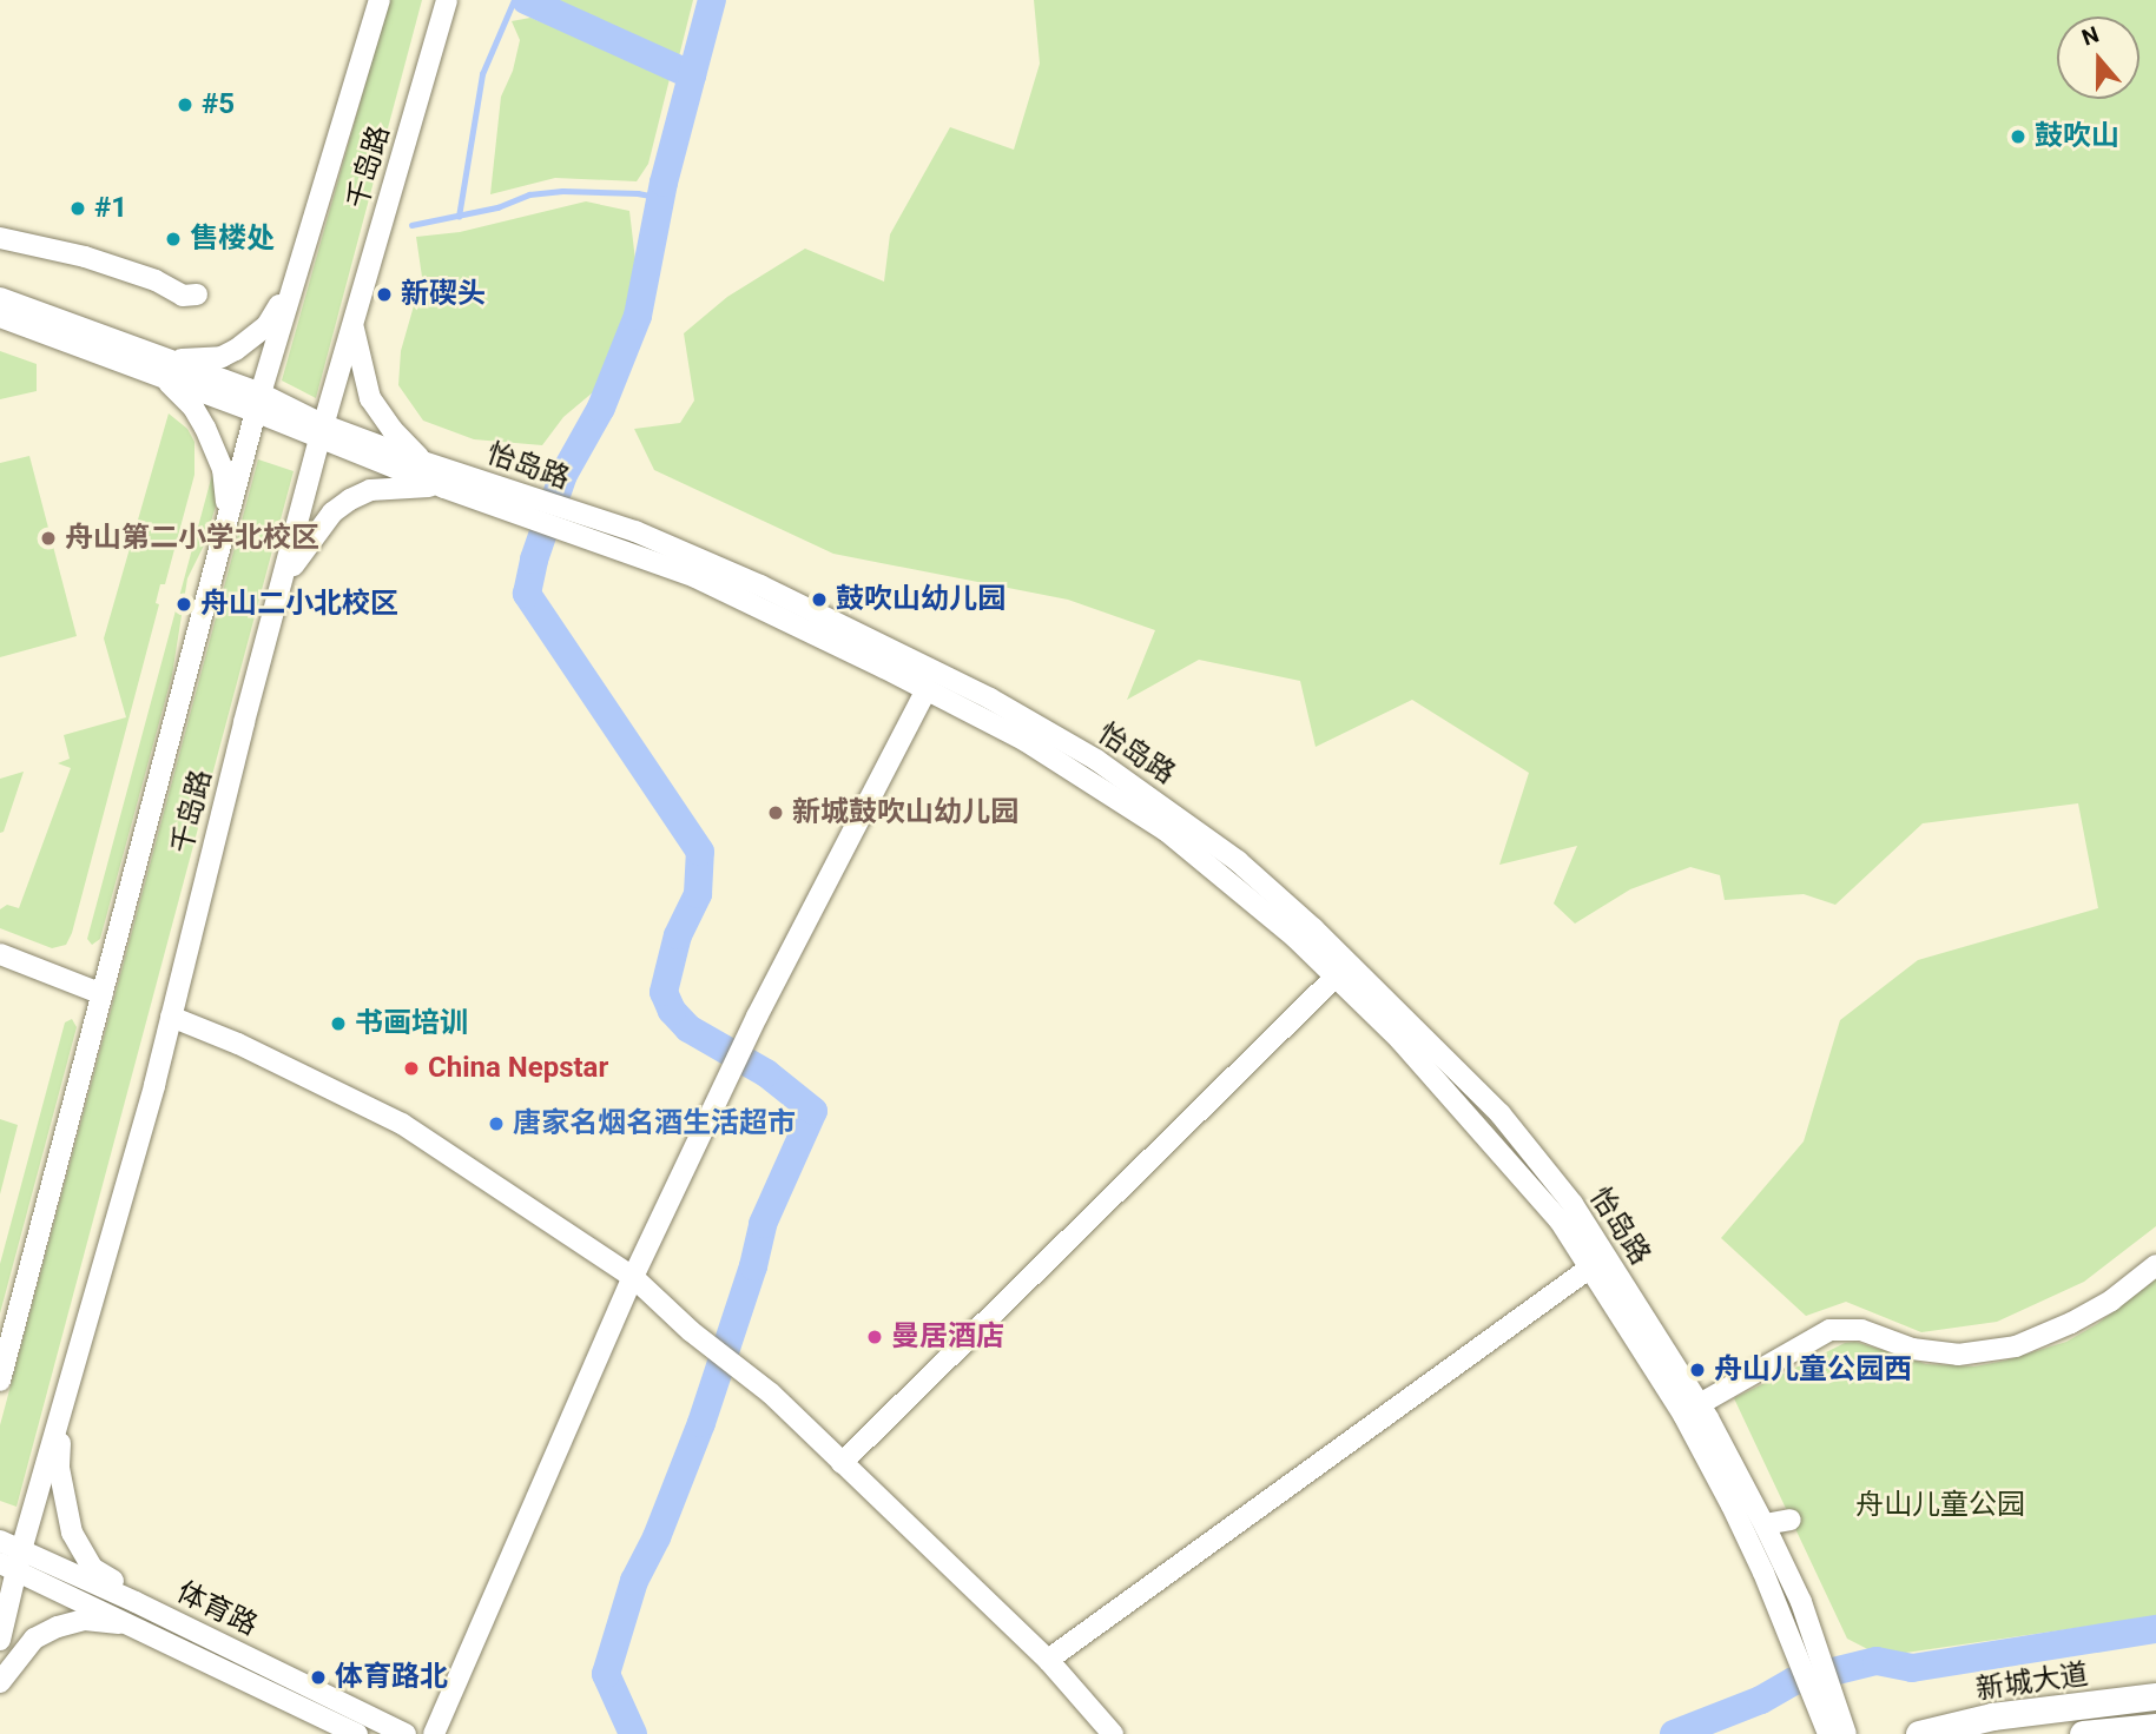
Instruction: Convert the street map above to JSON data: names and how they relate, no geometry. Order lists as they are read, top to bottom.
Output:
{
  "streets": {
    "main road": ["新城大道"],
    "street": ["千岛路", "怡岛路", "体育路"]
  },
  "crossings": [
    ["千岛路", "怡岛路"],
    ["千岛路", "体育路"]
  ],
  "parks": ["舟山儿童公园"],
  "places": [
    "#5",
    "鼓吹山",
    "#1",
    "售楼处",
    "新碶头",
    "舟山第二小学北校区",
    "鼓吹山幼儿园",
    "舟山二小北校区",
    "新城鼓吹山幼儿园",
    "书画培训",
    "China Nepstar",
    "唐家名烟名酒生活超市",
    "曼居酒店",
    "舟山儿童公园西",
    "体育路北"
  ],
  "north": "top"
}
